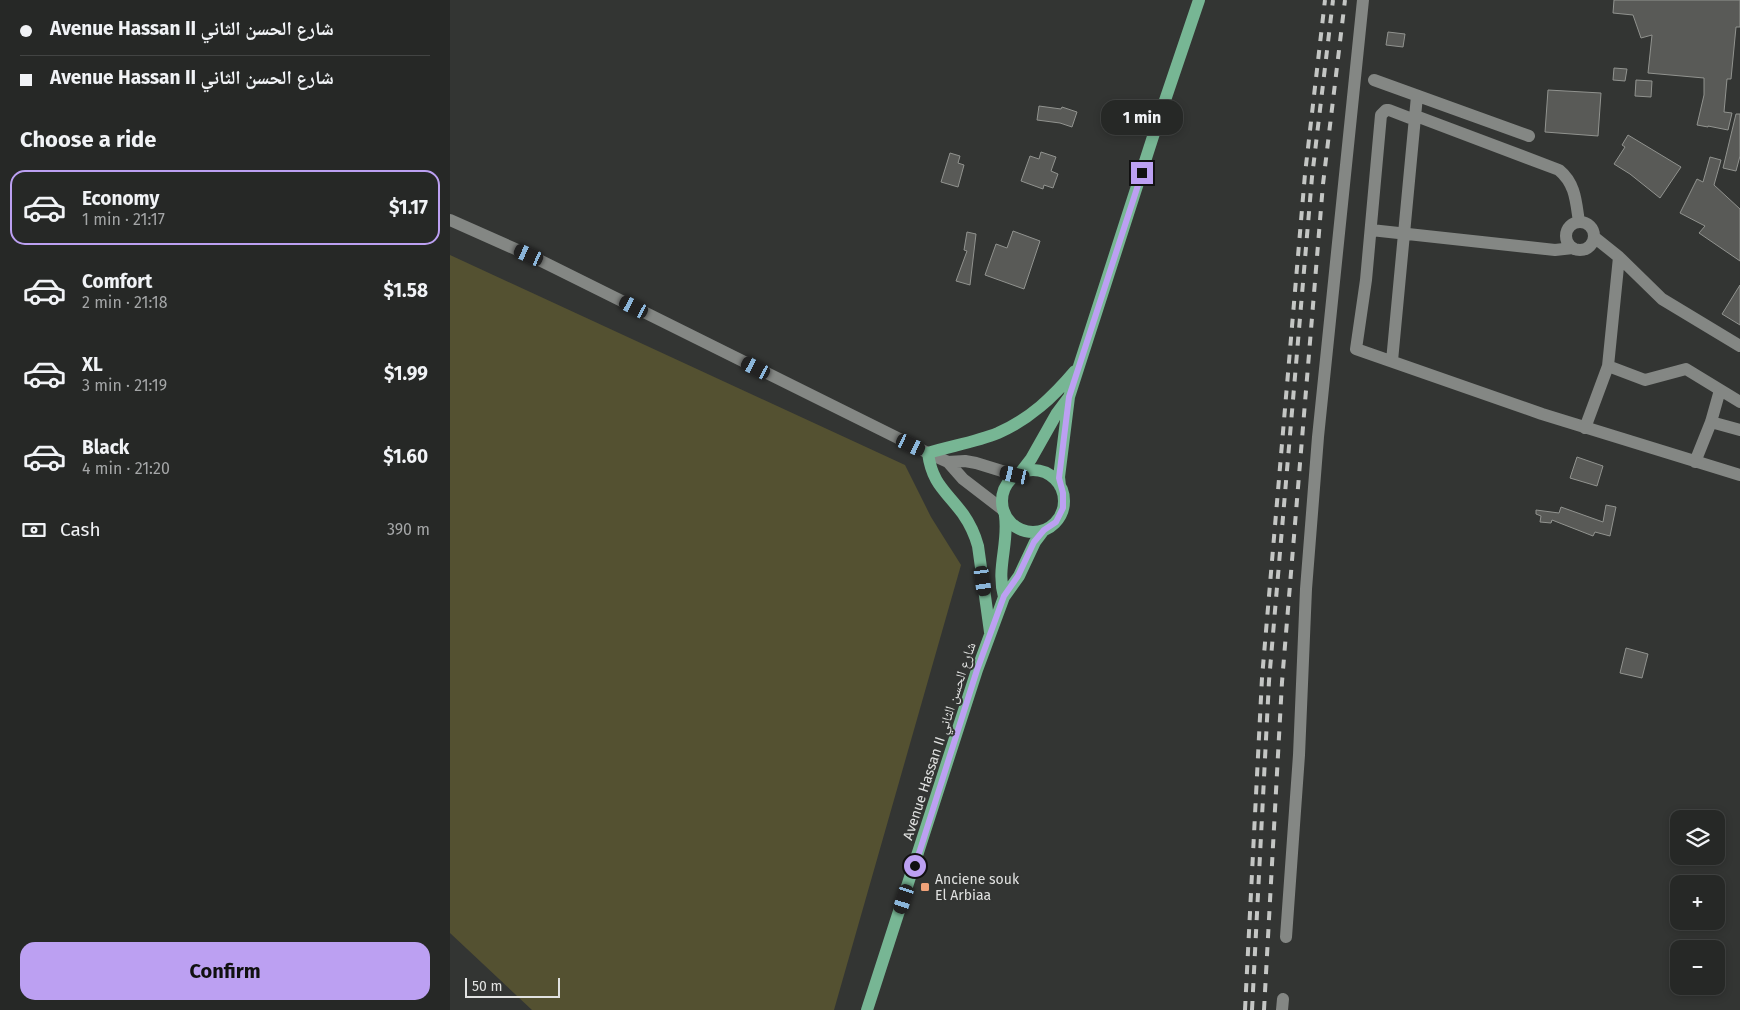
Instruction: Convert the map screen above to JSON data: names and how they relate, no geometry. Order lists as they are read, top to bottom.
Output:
{
  "streets": {
    "main road": ["Avenue Hassan II شارع الحسن الثاني"]
  },
  "places": {
    "transit": ["Anciene souk El Arbiaa"]
  },
  "scale_bar": "50 m",
  "page": {
    "banner": ["Avenue Hassan II شارع الحسن الثاني", "Avenue Hassan II شارع الحسن الثاني"],
    "bubble": "1 min",
    "heading": "Choose a ride",
    "list": [
      {
        "name": "Economy",
        "note": "1 min · 21:17",
        "value": "$1.17"
      },
      {
        "name": "Comfort",
        "note": "2 min · 21:18",
        "value": "$1.58"
      },
      {
        "name": "XL",
        "note": "3 min · 21:19",
        "value": "$1.99"
      },
      {
        "name": "Black",
        "note": "4 min · 21:20",
        "value": "$1.60"
      }
    ],
    "pay": ["Cash", "390 m"],
    "map_buttons": ["+", "−"],
    "buttons": "Confirm",
    "scale": "50 m"
  }
}
